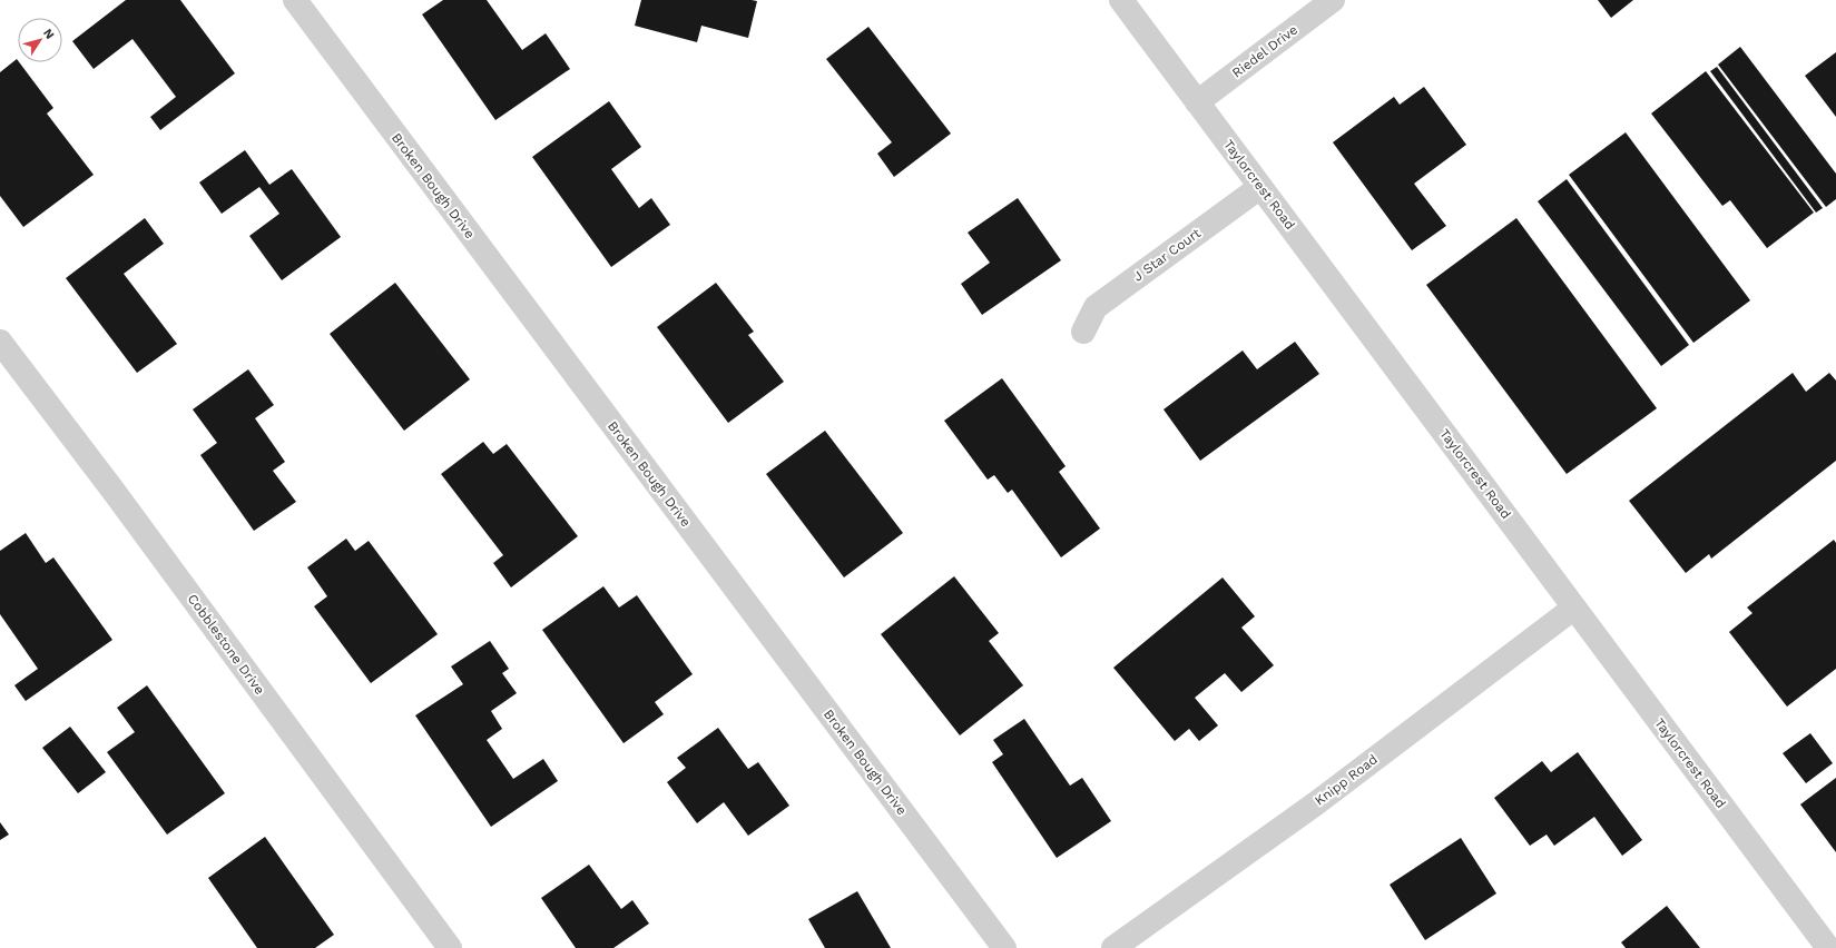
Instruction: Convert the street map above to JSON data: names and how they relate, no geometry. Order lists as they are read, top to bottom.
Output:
{
  "streets": {
    "street": [
      "Riedel Drive",
      "Taylorcrest Road",
      "Broken Bough Drive",
      "J Star Court",
      "Cobblestone Drive",
      "Knipp Road"
    ]
  },
  "crossings": [
    ["Riedel Drive", "Taylorcrest Road"],
    ["Taylorcrest Road", "J Star Court"],
    ["Taylorcrest Road", "Knipp Road"]
  ],
  "north": "top right"
}
